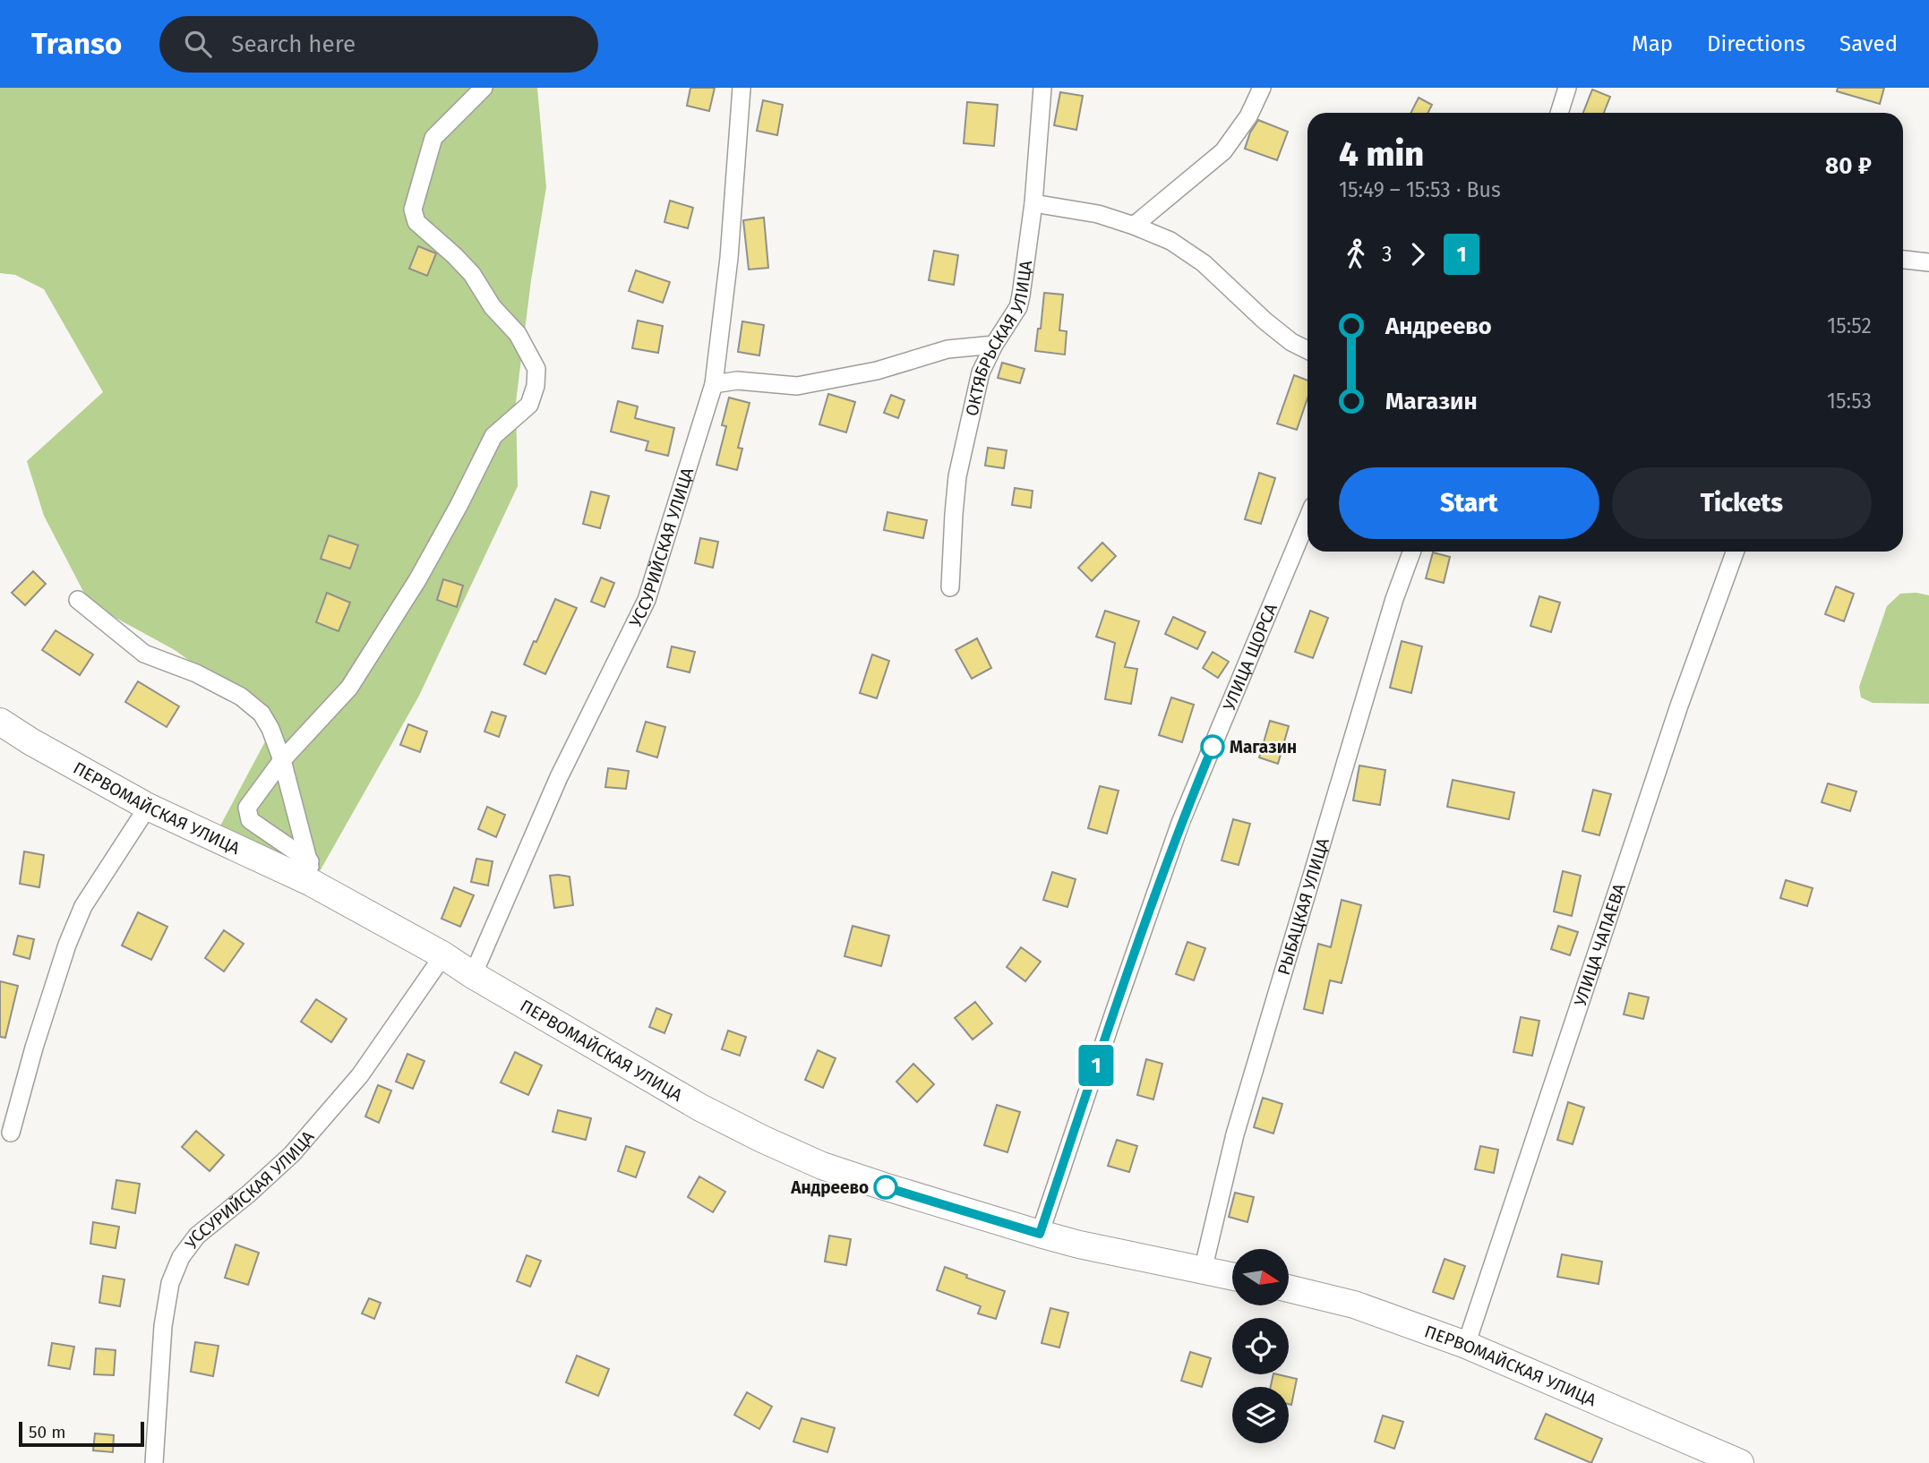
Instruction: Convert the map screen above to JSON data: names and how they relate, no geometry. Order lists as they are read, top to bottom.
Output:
{
  "streets": {
    "main road": ["ПЕРВОМАЙСКАЯ УЛИЦА"],
    "street": [
      "ОКТЯБРЬСКАЯ УЛИЦА",
      "УССУРИЙСКАЯ УЛИЦА",
      "УЛИЦА ЩОРСА",
      "РЫБАЦКАЯ УЛИЦА",
      "УЛИЦА ЧАПАЕВА"
    ]
  },
  "crossings": [
    ["УССУРИЙСКАЯ УЛИЦА", "ПЕРВОМАЙСКАЯ УЛИЦА"],
    ["УЛИЦА ЩОРСА", "ПЕРВОМАЙСКАЯ УЛИЦА"],
    ["ПЕРВОМАЙСКАЯ УЛИЦА", "РЫБАЦКАЯ УЛИЦА"],
    ["ПЕРВОМАЙСКАЯ УЛИЦА", "УЛИЦА ЧАПАЕВА"]
  ],
  "places": ["Магазин", "Андреево"],
  "lines": ["bus line 1"],
  "scale_bar": "50 m",
  "north": "right",
  "page": {
    "header": "Transo",
    "search": "Search here",
    "nav": ["Map", "Directions", "Saved"],
    "on_map": "1",
    "heading": ["4 min", "15:49 – 15:53 · Bus", "80 ₽"],
    "legs": ["3", "1"],
    "list": [
      {
        "name": "Андреево",
        "value": "15:52"
      },
      {
        "name": "Магазин",
        "value": "15:53"
      }
    ],
    "buttons": ["Start", "Tickets"],
    "scale": "50 m"
  }
}
